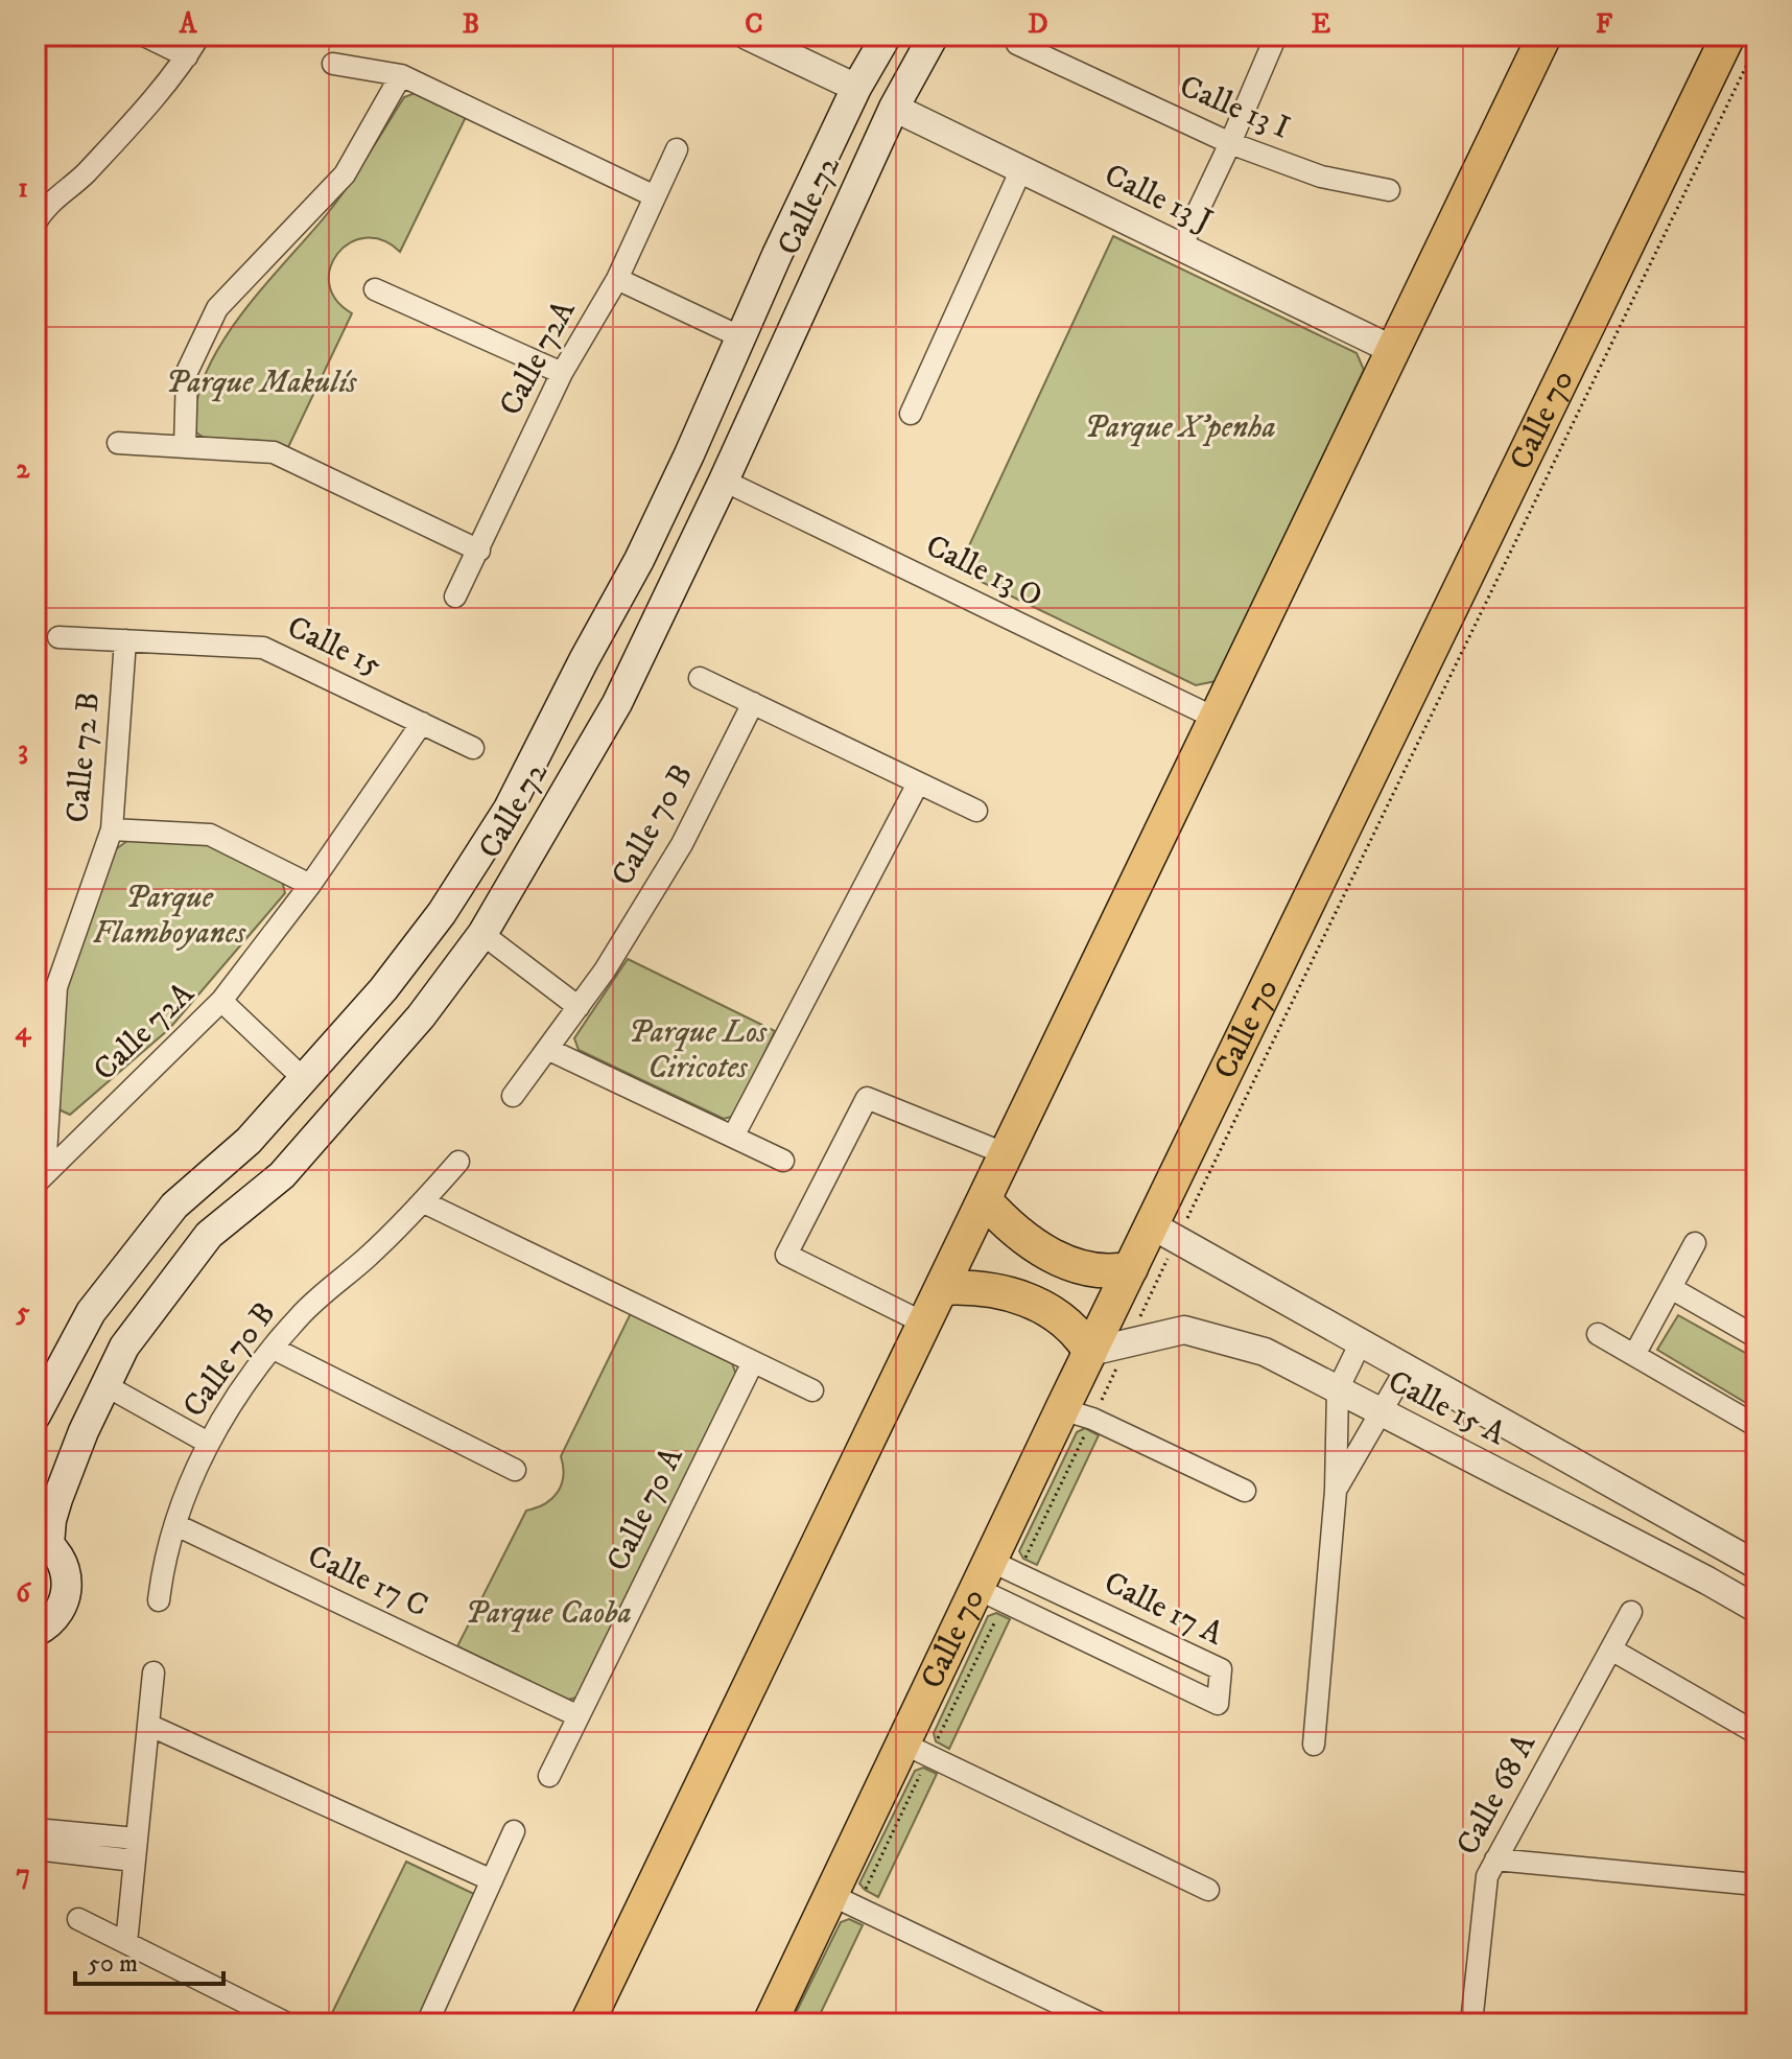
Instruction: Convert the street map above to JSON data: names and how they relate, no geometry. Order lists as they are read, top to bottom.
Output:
{
  "streets": {
    "main road": ["Calle 72", "Calle 70"],
    "street": [
      "Calle 13 I",
      "Calle 13 J",
      "Calle 72A",
      "Calle 13 O",
      "Calle 15",
      "Calle 72 B",
      "Calle 70 B",
      "Calle 15 A",
      "Calle 70 A",
      "Calle 17 C",
      "Calle 17 A",
      "Calle 68 A"
    ]
  },
  "crossings": [
    ["Calle 13 J", "Calle 72"],
    ["Calle 72", "Calle 13 O"],
    ["Calle 72A", "Calle 15"],
    ["Calle 72A", "Calle 72 B"],
    ["Calle 70", "Calle 15 A"],
    ["Calle 70", "Calle 17 A"],
    ["Calle 15", "Calle 72 B"],
    ["Calle 70 B", "Calle 17 C"],
    ["Calle 70 A", "Calle 17 C"]
  ],
  "parks": [
    "Parque Makulís",
    "Parque X'penha",
    "Parque Flamboyanes",
    "Parque Los Ciricotes",
    "Parque Caoba"
  ],
  "scale_bar": "50 m",
  "grid": {
    "columns": [
      "A",
      "B",
      "C",
      "D",
      "E",
      "F"
    ],
    "rows": [
      "1",
      "2",
      "3",
      "4",
      "5",
      "6",
      "7"
    ]
  }
}
